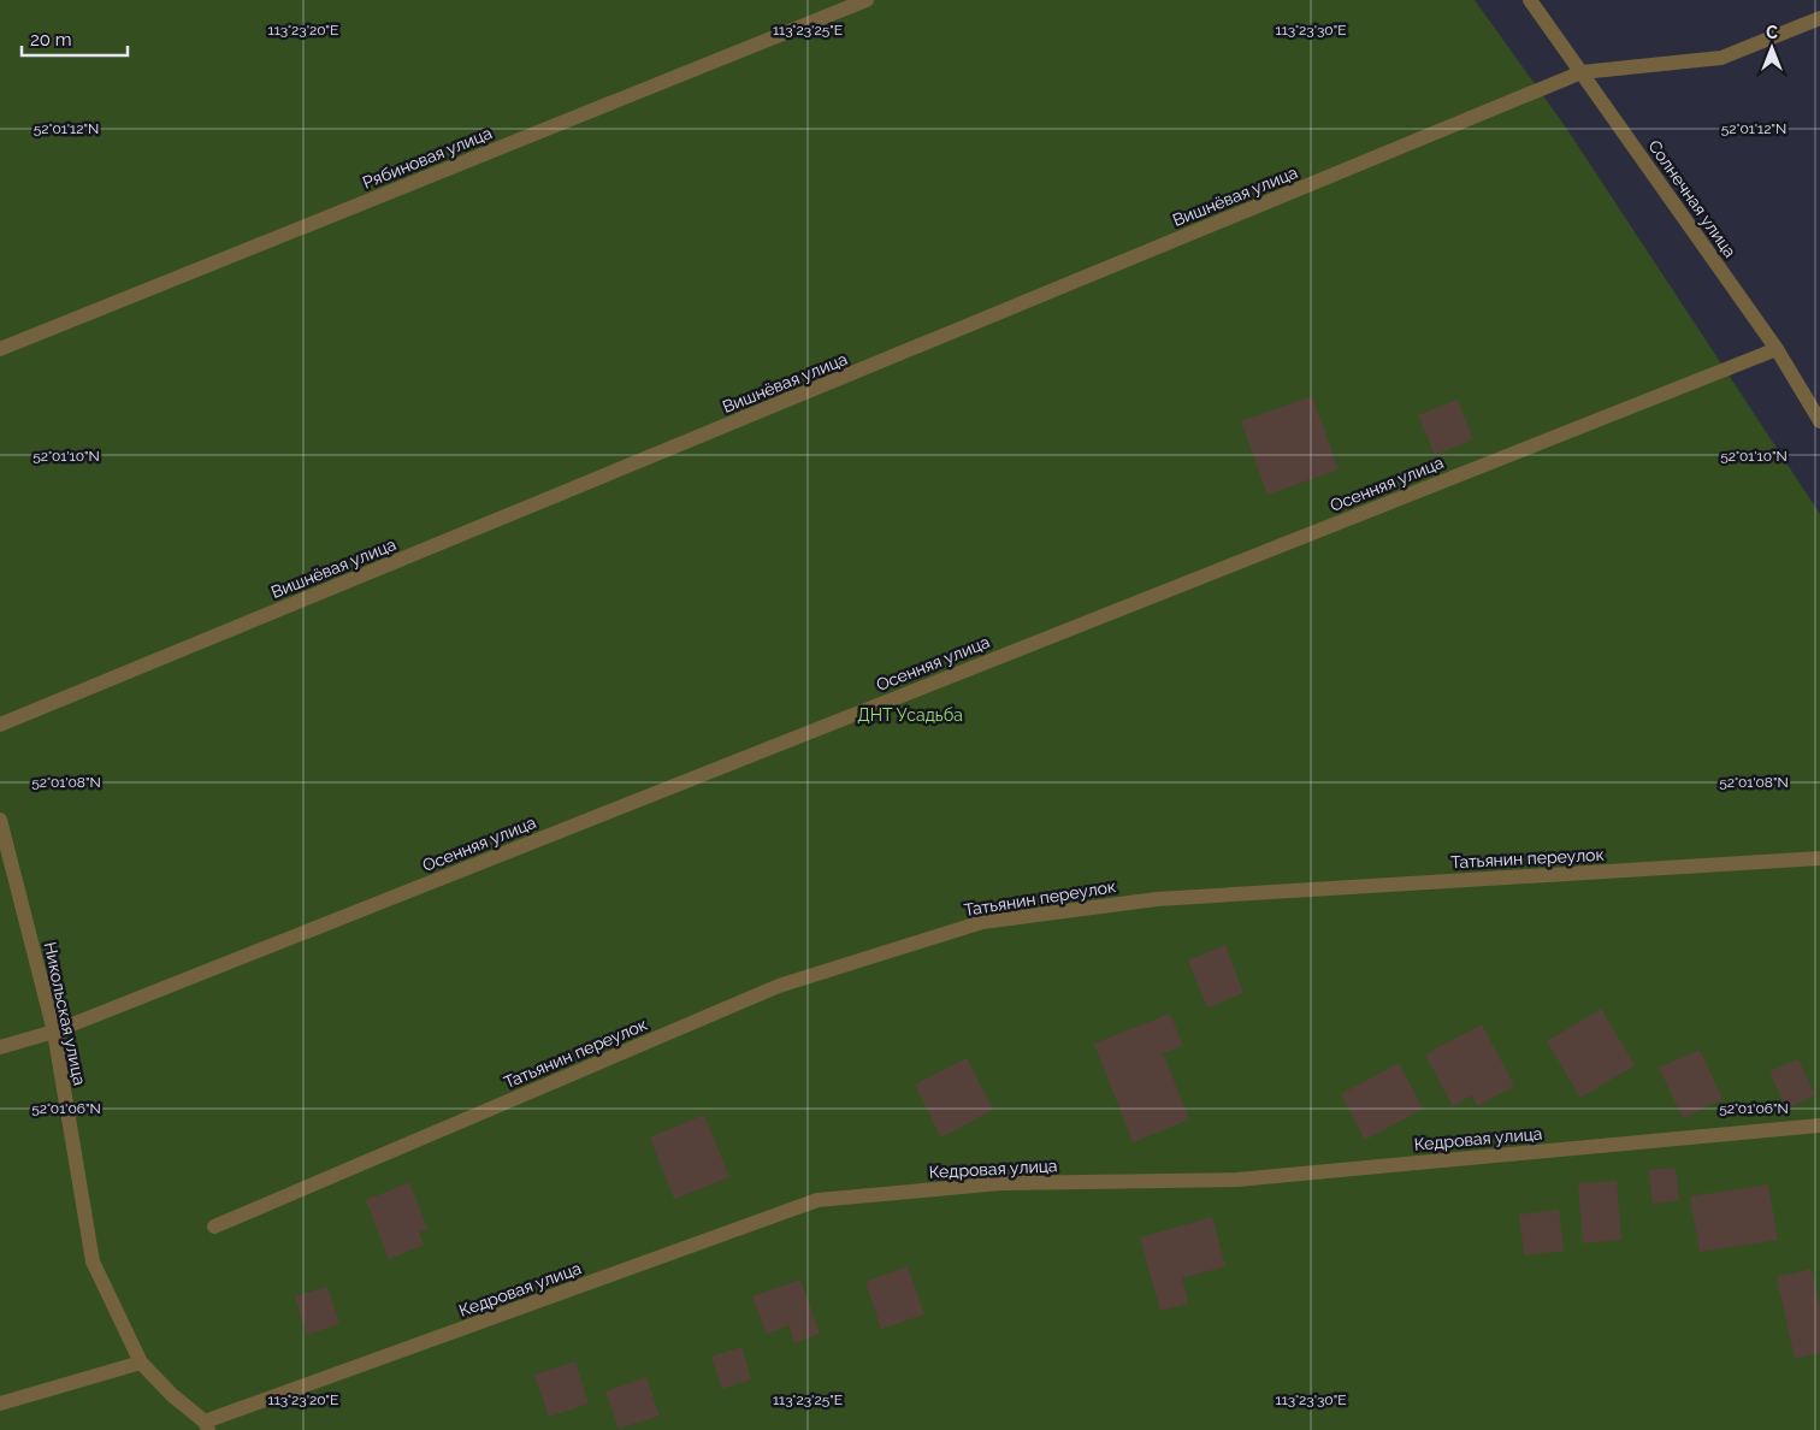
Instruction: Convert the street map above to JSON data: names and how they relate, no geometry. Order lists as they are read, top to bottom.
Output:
{
  "streets": {
    "street": [
      "Рябиновая улица",
      "Вишнёвая улица",
      "Солнечная улица",
      "Осенняя улица",
      "Татьянин переулок",
      "Никольская улица",
      "Кедровая улица"
    ]
  },
  "crossings": [
    ["Вишнёвая улица", "Солнечная улица"],
    ["Солнечная улица", "Осенняя улица"],
    ["Осенняя улица", "Никольская улица"],
    ["Никольская улица", "Кедровая улица"]
  ],
  "parks": ["ДНТ Усадьба"],
  "scale_bar": "20 m",
  "north": "top",
  "coordinates": [
    "113°23'20\"E",
    "113°23'25\"E",
    "113°23'30\"E",
    "52°01'12\"N",
    "52°01'10\"N",
    "52°01'08\"N",
    "52°01'06\"N"
  ]
}
